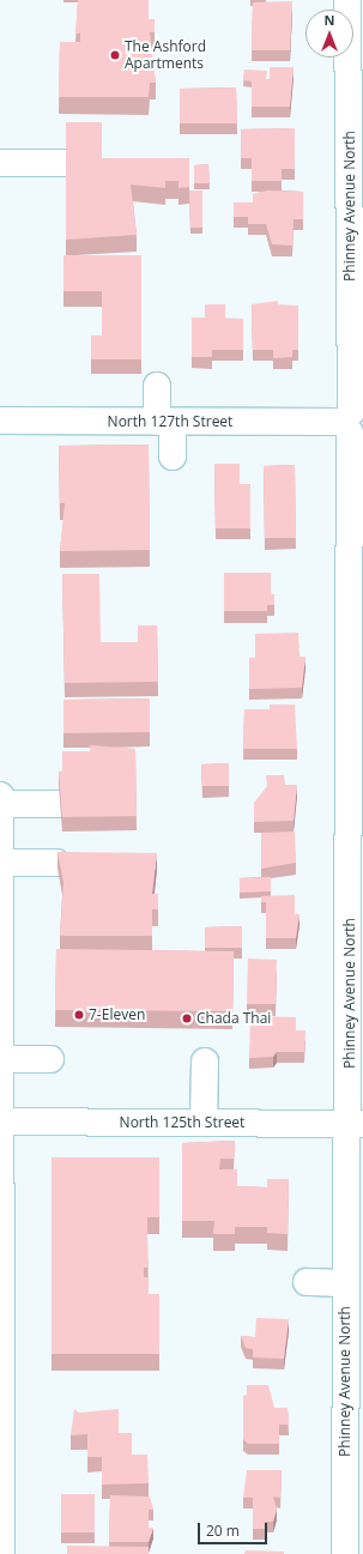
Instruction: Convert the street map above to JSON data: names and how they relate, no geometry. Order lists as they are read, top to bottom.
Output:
{
  "streets": {
    "street": ["Phinney Avenue North", "North 127th Street", "North 125th Street"]
  },
  "crossings": [
    ["Phinney Avenue North", "North 127th Street"],
    ["Phinney Avenue North", "North 125th Street"]
  ],
  "places": ["The Ashford Apartments", "7-Eleven", "Chada Thai"],
  "scale_bar": "20 m",
  "north": "top"
}
